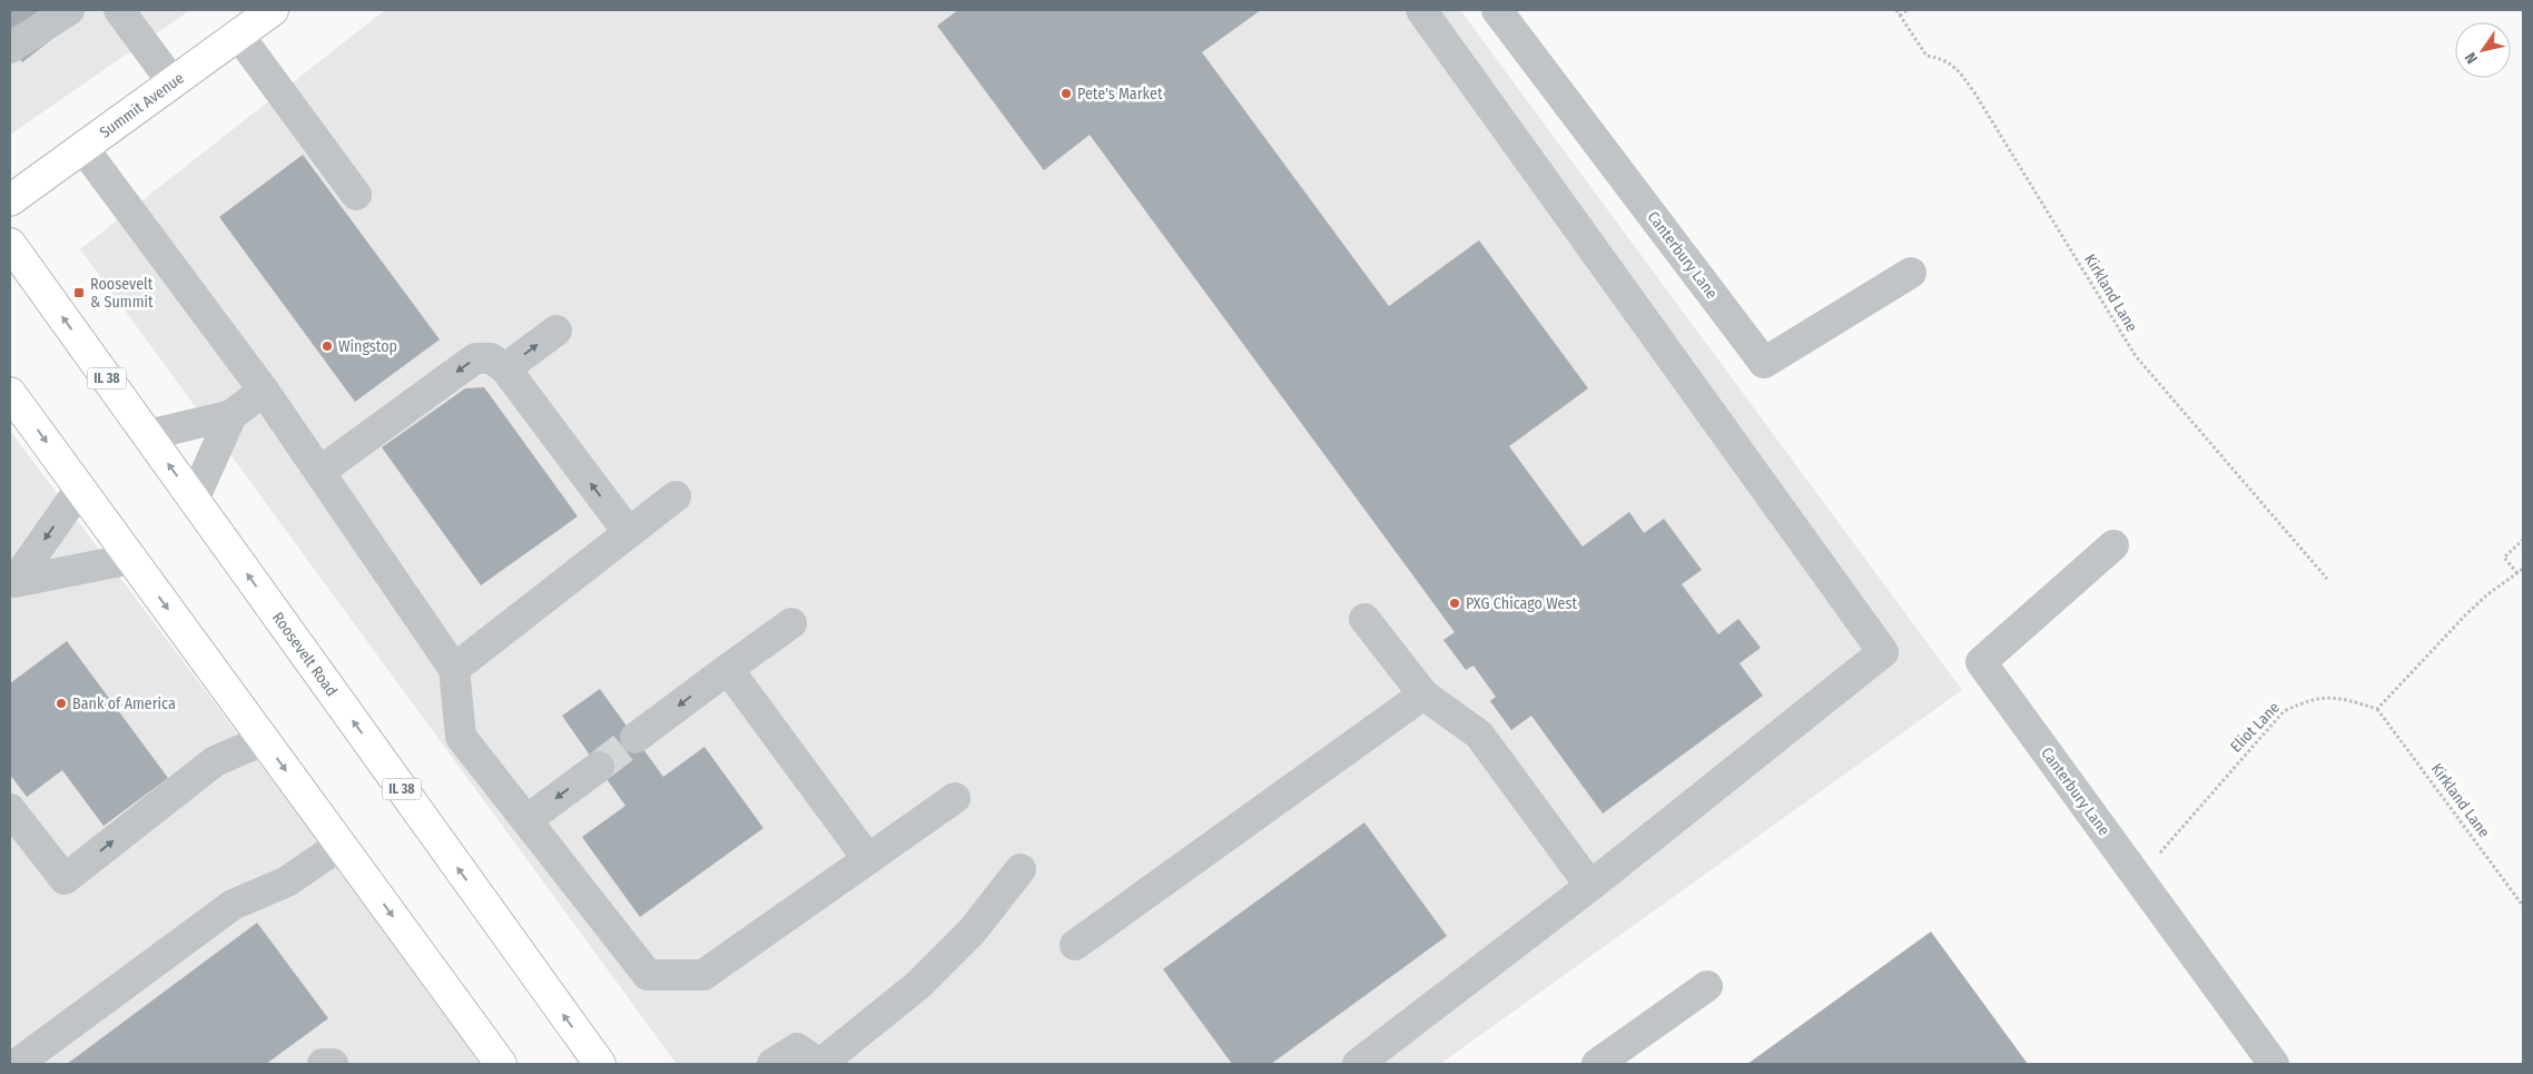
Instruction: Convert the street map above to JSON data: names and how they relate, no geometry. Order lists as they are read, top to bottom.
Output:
{
  "streets": {
    "main road": ["Summit Avenue", "IL 38", "Roosevelt Road"],
    "street": ["Canterbury Lane"],
    "path": ["Kirkland Lane", "Eliot Lane"]
  },
  "crossings": [
    ["Canterbury Lane", "Eliot Lane"],
    ["Kirkland Lane", "Eliot Lane"]
  ],
  "places": {
    "other": [
      "Pete's Market",
      "Wingstop",
      "PXG Chicago West",
      "Bank of America"
    ],
    "transit": ["Roosevelt & Summit"]
  },
  "north": "bottom left"
}
